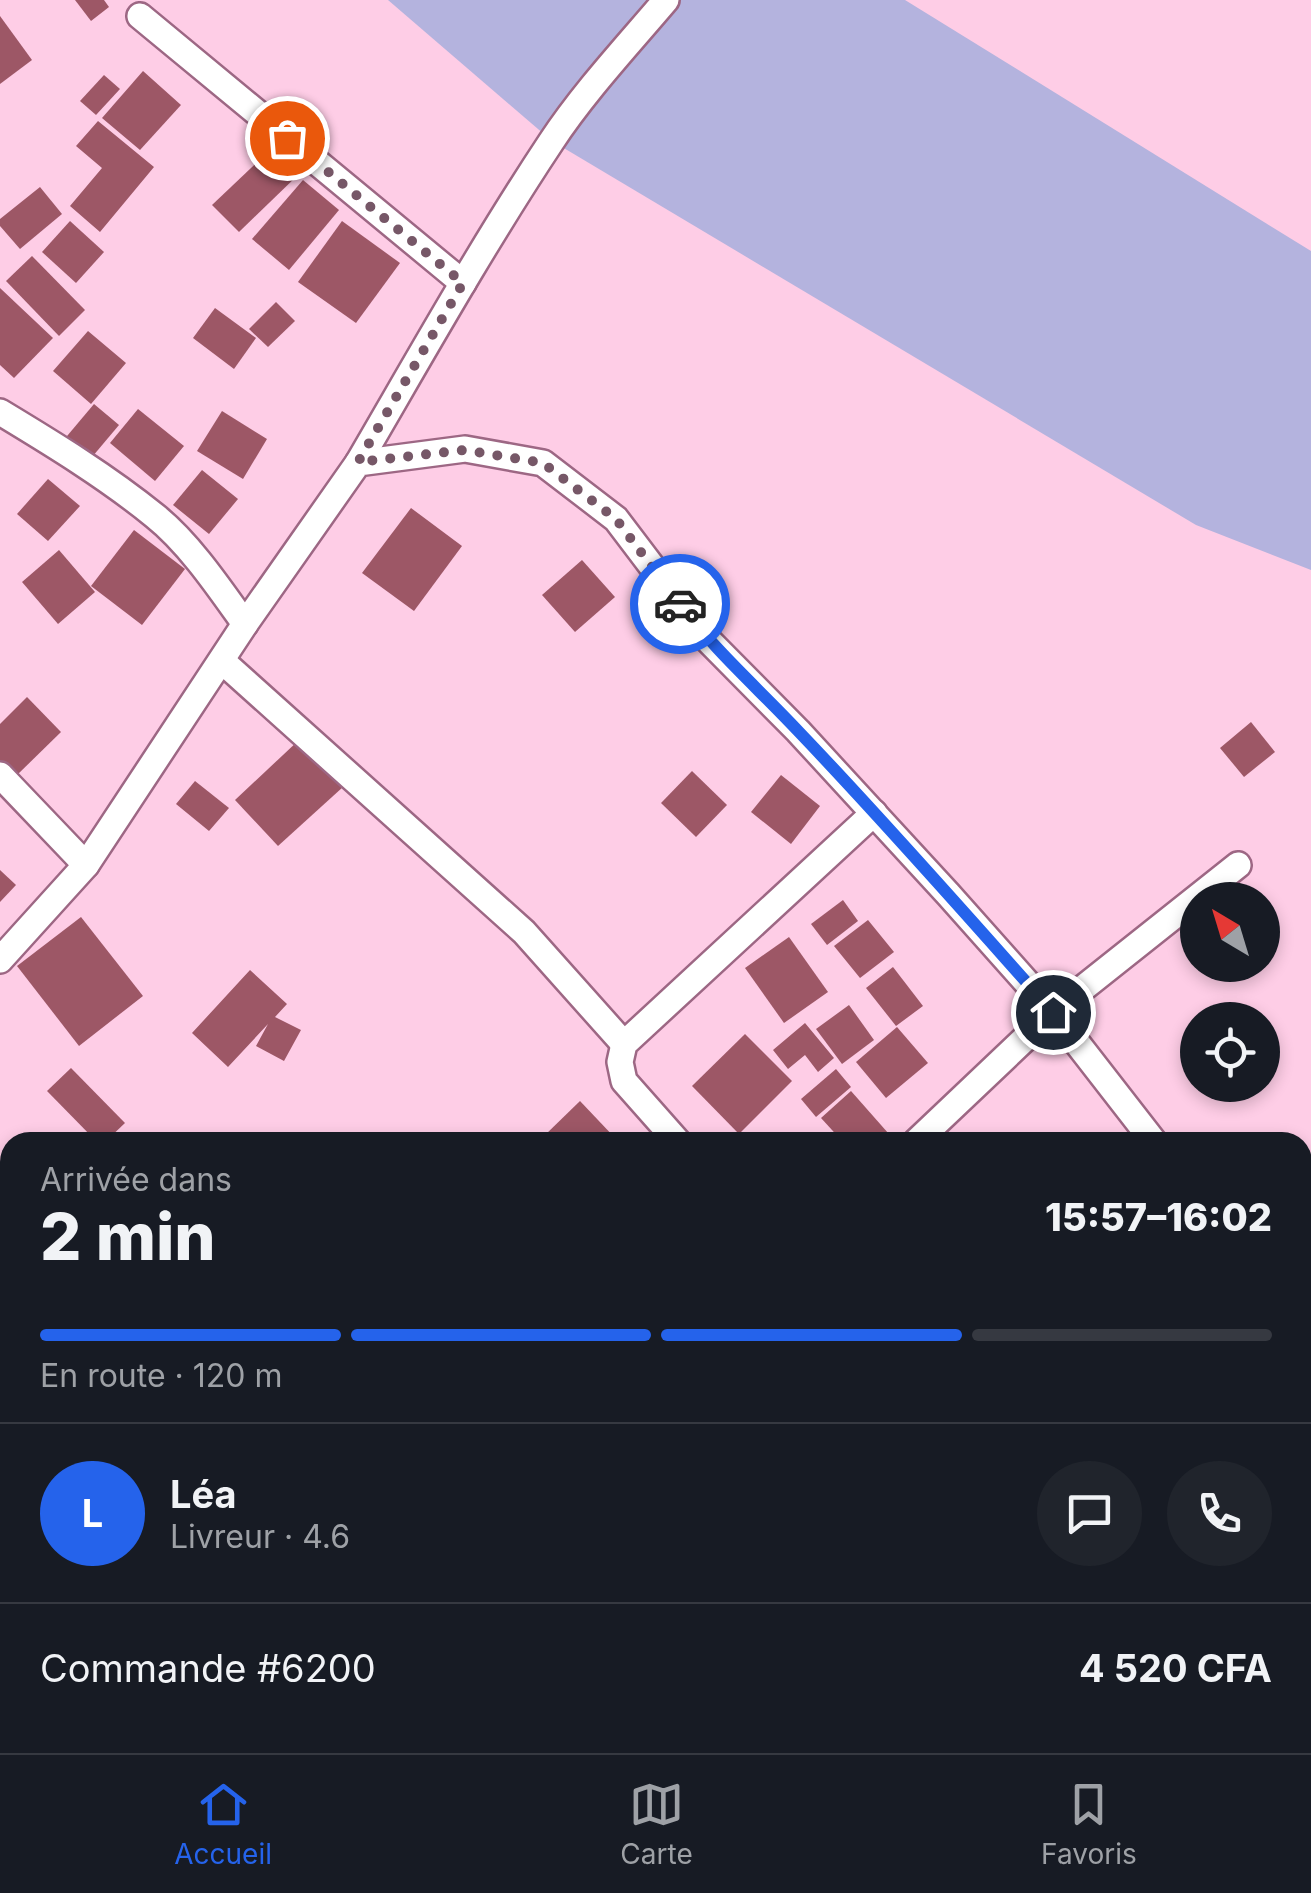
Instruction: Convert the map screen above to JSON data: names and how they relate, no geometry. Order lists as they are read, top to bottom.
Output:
{
  "north": "top left",
  "page": {
    "heading": ["2 min", "Arrivée dans", "15:57–16:02"],
    "panel": [
      "Léa",
      "Livreur · 4.6",
      "Commande #6200",
      "4 520 CFA"
    ],
    "bar": "En route · 120 m",
    "round": "L",
    "tabs": ["Accueil", "Carte", "Favoris"]
  }
}
